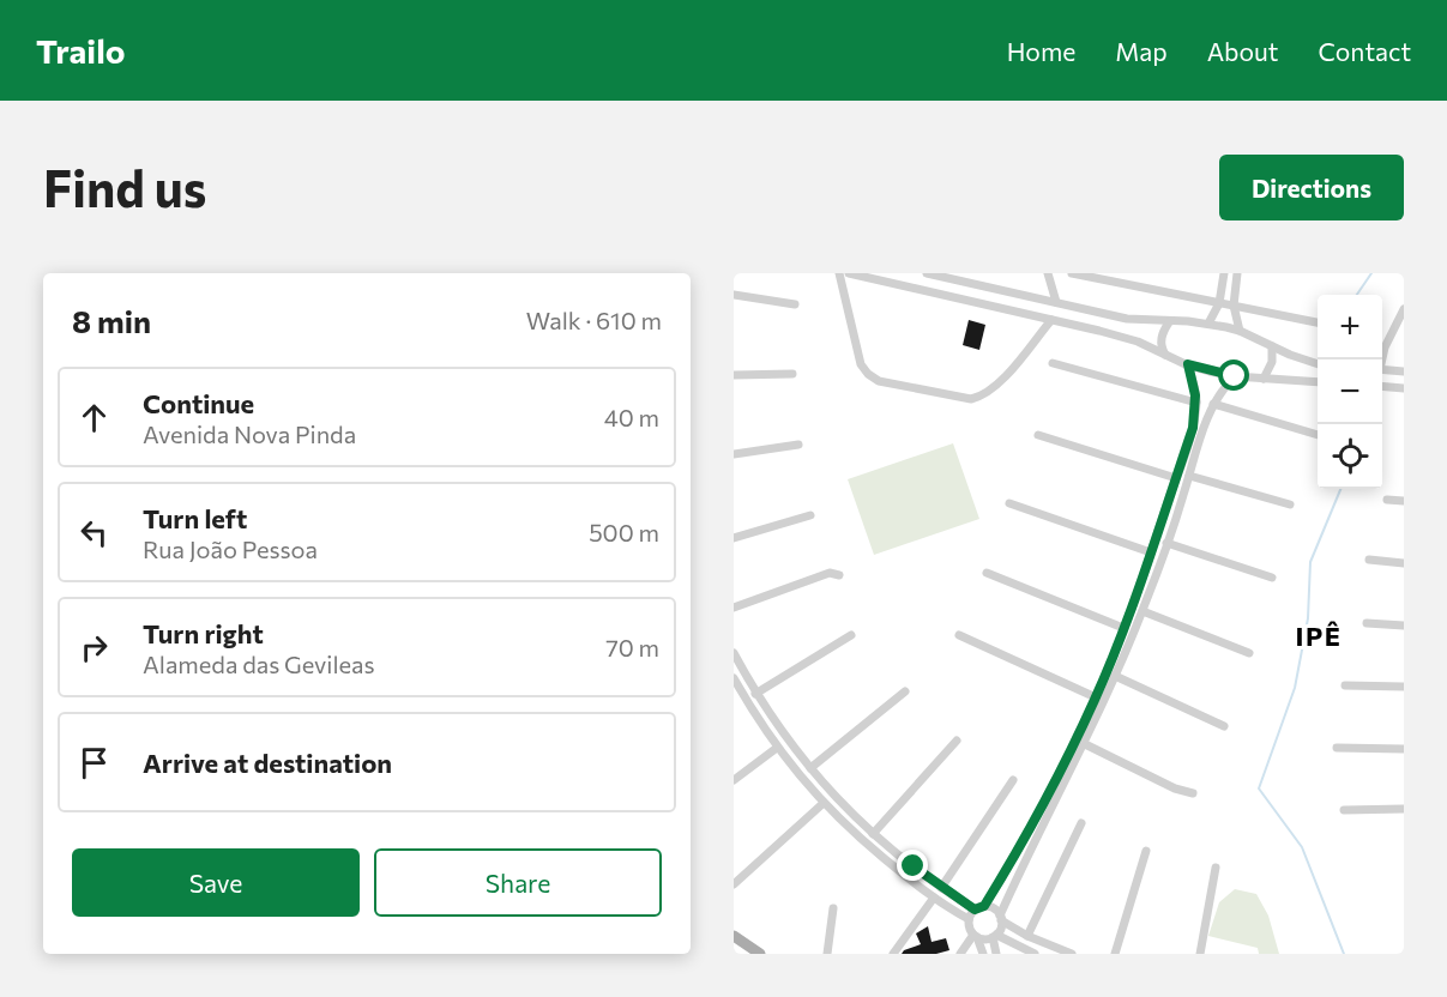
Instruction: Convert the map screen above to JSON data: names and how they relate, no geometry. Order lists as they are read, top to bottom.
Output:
{
  "districts": ["IPÊ"],
  "page": {
    "header": "Trailo",
    "nav": [
      "Home",
      "Map",
      "About",
      "Contact"
    ],
    "buttons": [
      "Directions",
      ["Save", "Share"]
    ],
    "title": "Find us",
    "heading": ["8 min", "Walk · 610 m"],
    "map_buttons": ["+", "−"],
    "list": [
      ["Continue", "Avenida Nova Pinda", "40 m"],
      ["Turn left", "Rua João Pessoa", "500 m"],
      ["Turn right", "Alameda das Gevileas", "70 m"],
      "Arrive at destination"
    ]
  }
}
